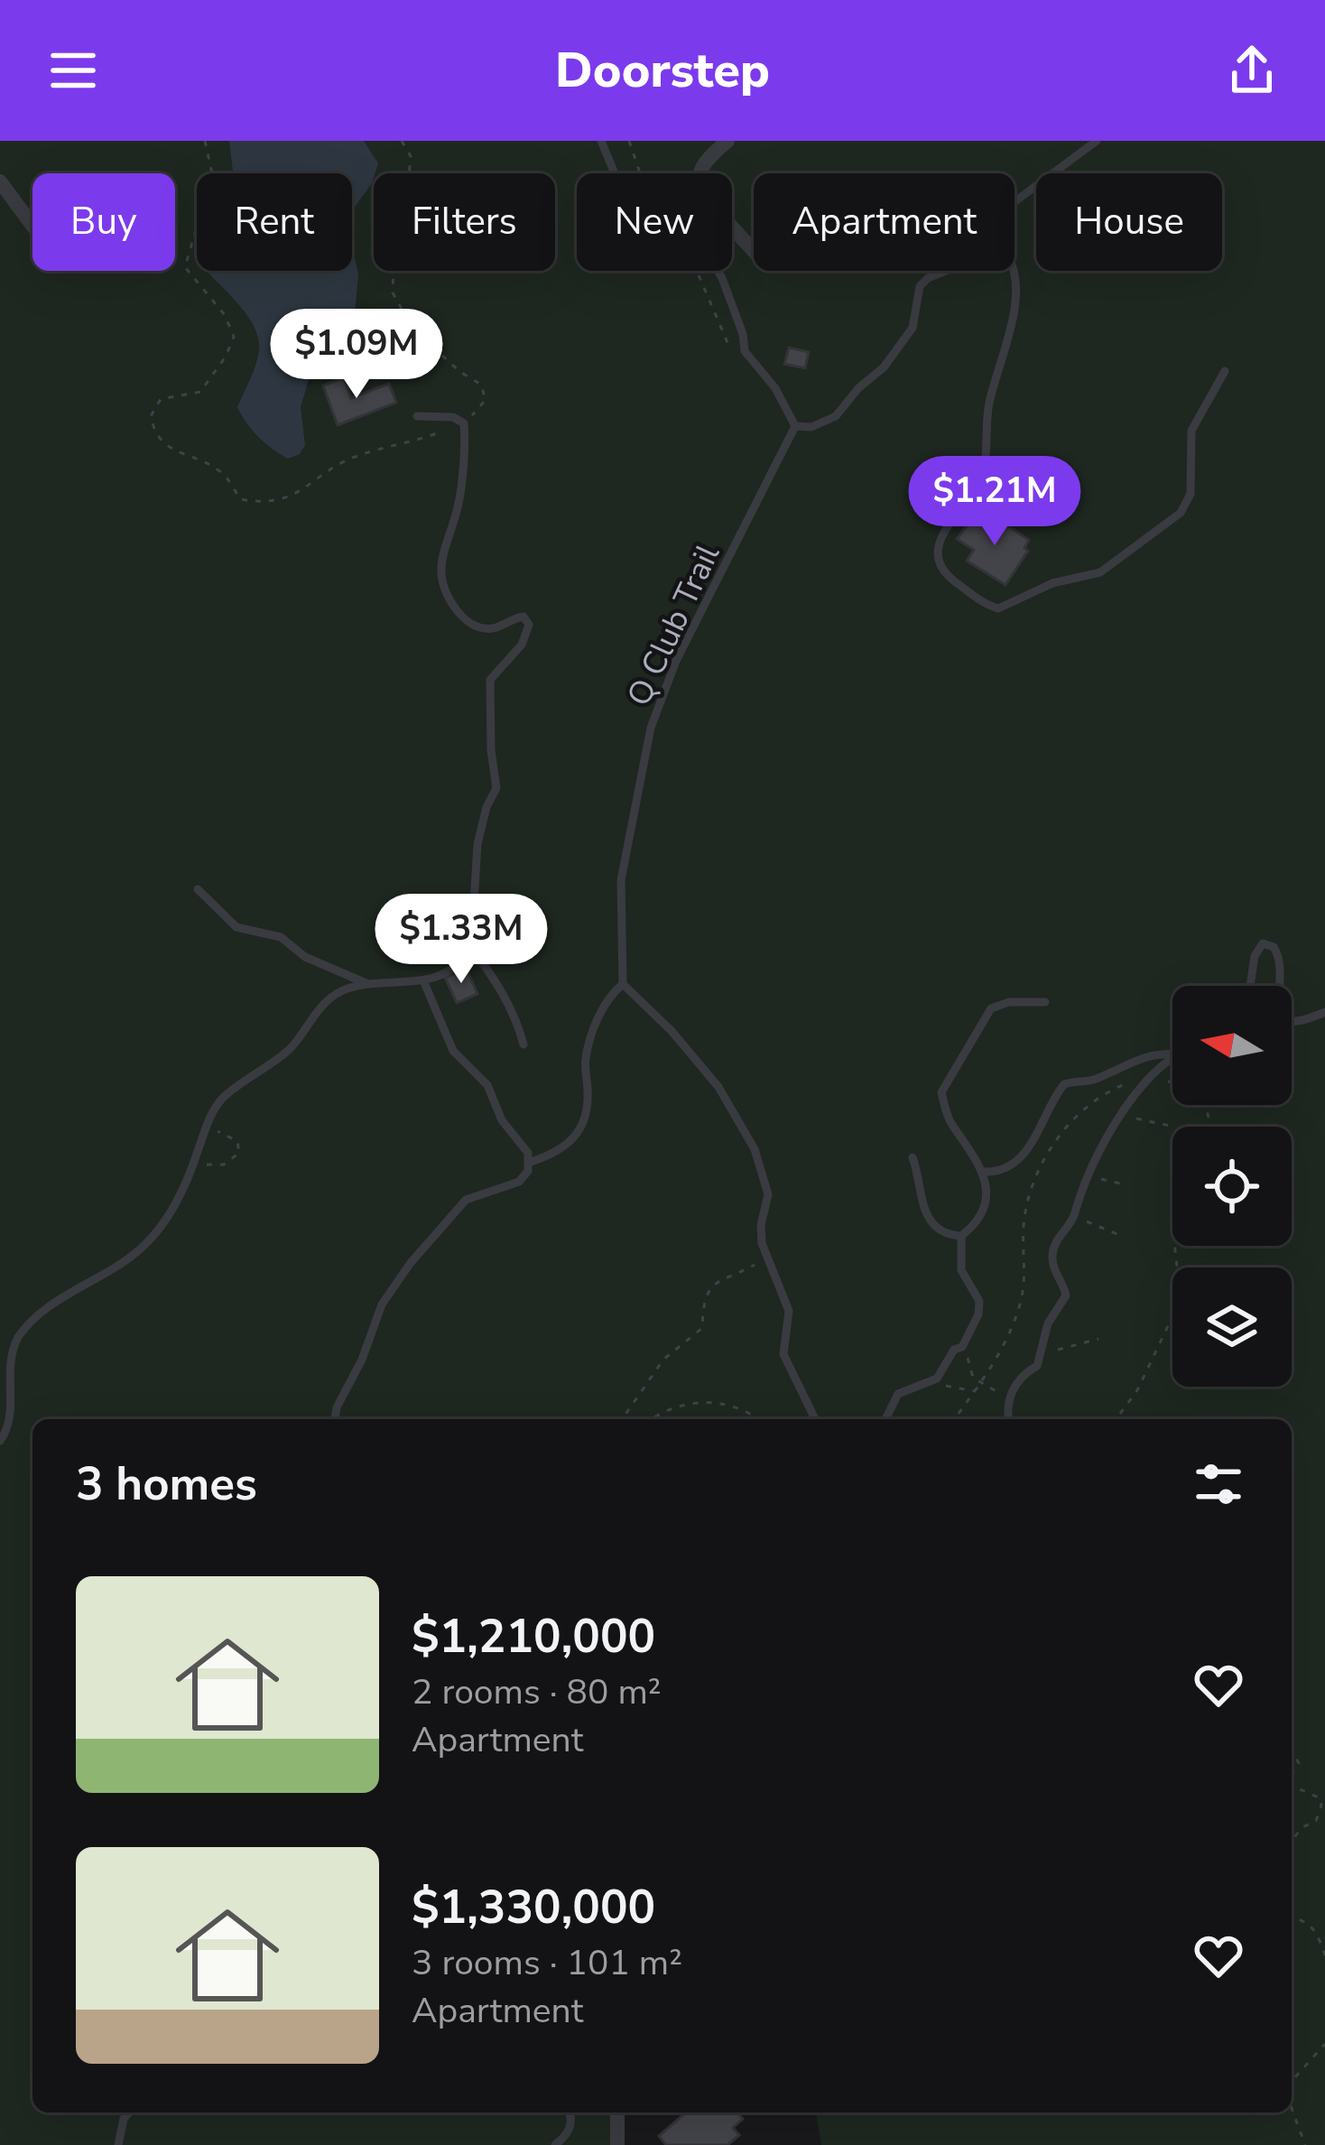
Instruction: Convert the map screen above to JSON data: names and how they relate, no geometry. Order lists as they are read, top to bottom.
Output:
{
  "streets": {
    "lane": ["Q Club Trail"]
  },
  "north": "left",
  "page": {
    "header": "Doorstep",
    "chip": [
      "Buy",
      "Rent",
      "Filters",
      "New",
      "Apartment",
      "House"
    ],
    "price": ["$1.09M", "$1.21M", "$1.33M"],
    "heading": "3 homes",
    "list": [
      {
        "name": "$1,210,000",
        "note": "2 rooms · 80 m² · Apartment"
      },
      {
        "name": "$1,330,000",
        "note": "3 rooms · 101 m² · Apartment"
      }
    ]
  }
}
